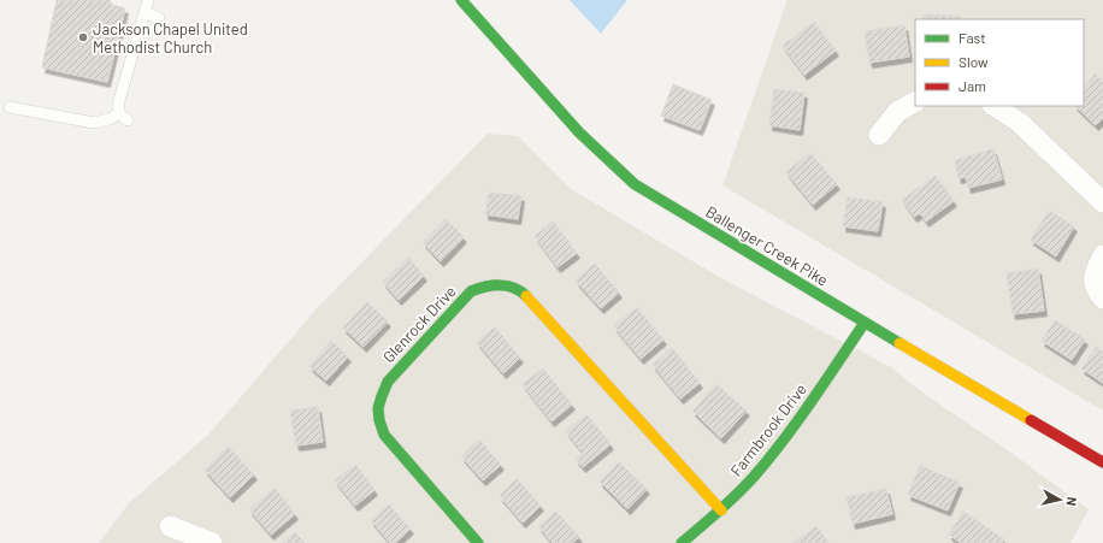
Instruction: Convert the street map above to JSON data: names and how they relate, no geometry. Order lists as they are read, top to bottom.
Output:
{
  "streets": {
    "street": ["Ballenger Creek Pike", "Glenrock Drive", "Farmbrook Drive"]
  },
  "crossings": [
    ["Ballenger Creek Pike", "Farmbrook Drive"],
    ["Glenrock Drive", "Farmbrook Drive"]
  ],
  "places": ["Jackson Chapel United Methodist Church"],
  "legend": ["Fast", "Slow", "Jam"],
  "north": "right"
}
